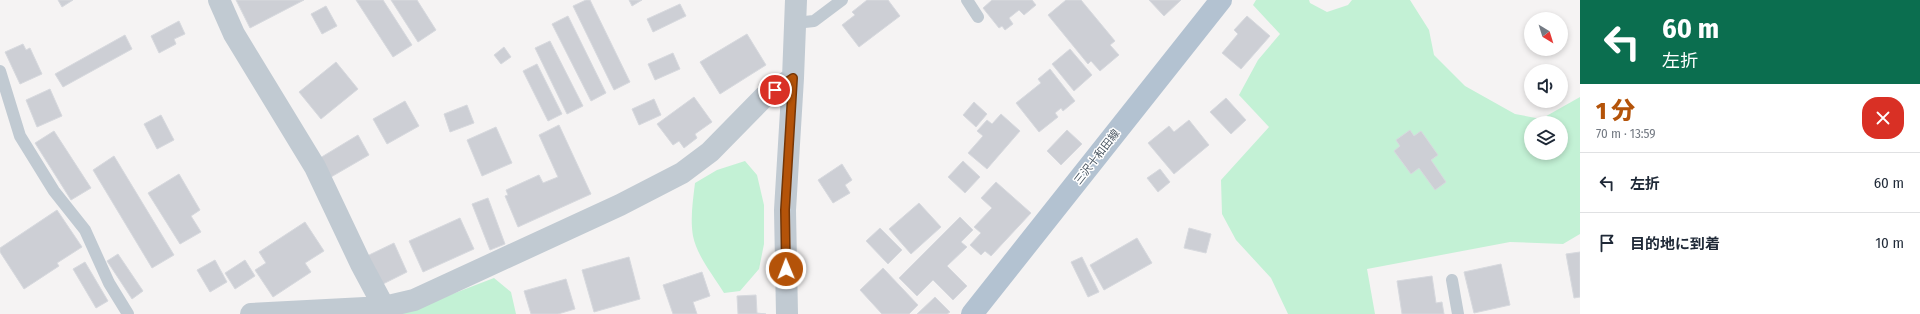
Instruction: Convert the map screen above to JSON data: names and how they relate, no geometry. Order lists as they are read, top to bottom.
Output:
{
  "streets": {
    "main road": ["三沢十和田線"]
  },
  "north": "bottom right",
  "page": {
    "turn": ["60 m", "左折"],
    "heading": ["1 分", "70 m · 13:59"],
    "list": [
      {
        "name": "左折",
        "value": "60 m"
      },
      {
        "name": "目的地に到着",
        "value": "10 m"
      }
    ]
  }
}
